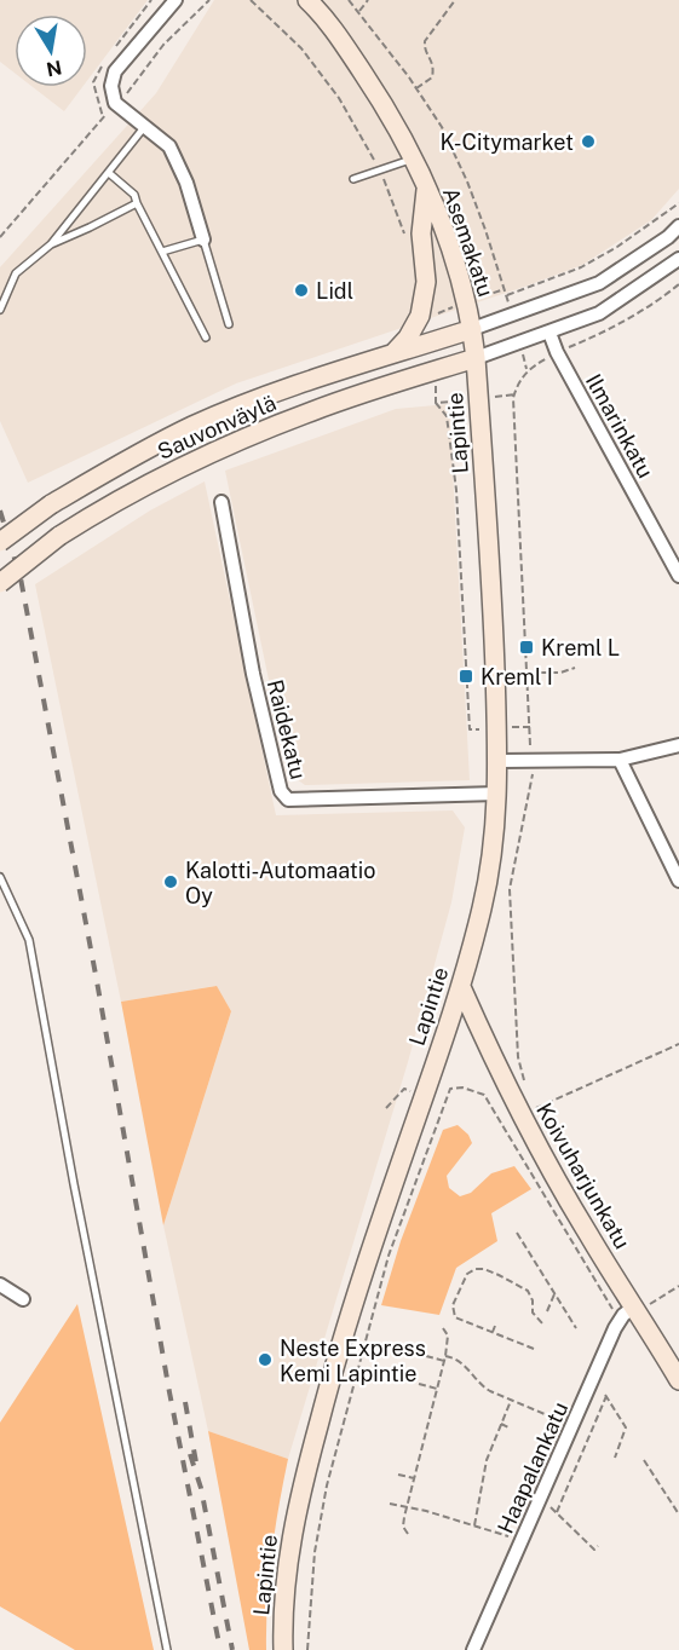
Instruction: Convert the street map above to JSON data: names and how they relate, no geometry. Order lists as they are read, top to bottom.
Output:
{
  "streets": {
    "main road": [
      "Asemakatu",
      "Sauvonväylä",
      "Lapintie",
      "Koivuharjunkatu"
    ],
    "street": ["Ilmarinkatu", "Raidekatu", "Haapalankatu"]
  },
  "crossings": [
    ["Asemakatu", "Sauvonväylä"],
    ["Asemakatu", "Lapintie"],
    ["Sauvonväylä", "Lapintie"],
    ["Lapintie", "Raidekatu"],
    ["Lapintie", "Koivuharjunkatu"],
    ["Koivuharjunkatu", "Haapalankatu"]
  ],
  "places": {
    "other": [
      "K-Citymarket",
      "Lidl",
      "Kalotti-Automaatio Oy",
      "Neste Express Kemi Lapintie"
    ],
    "transit": ["Kreml L", "Kreml I"]
  },
  "north": "bottom"
}
